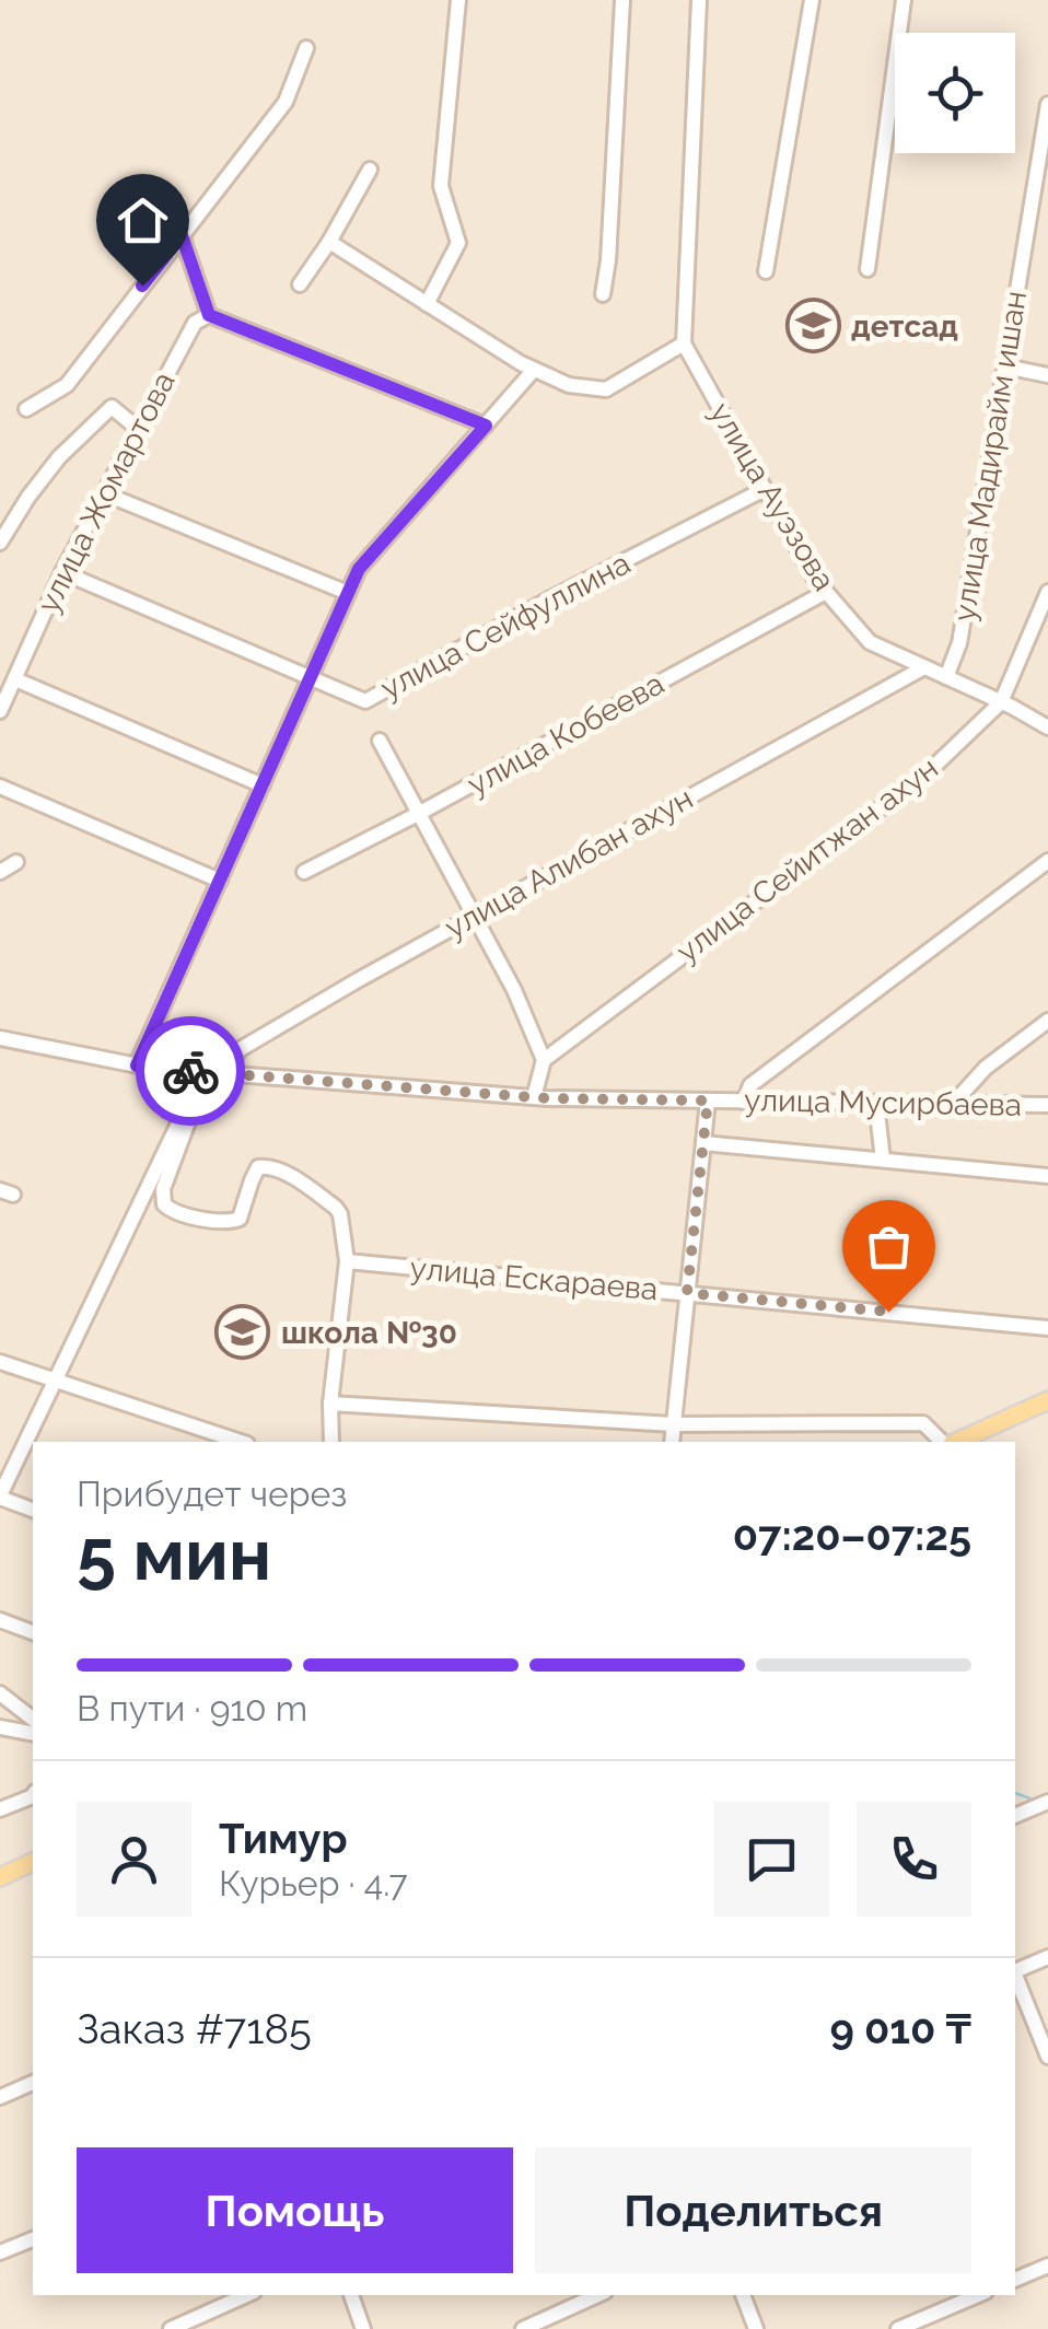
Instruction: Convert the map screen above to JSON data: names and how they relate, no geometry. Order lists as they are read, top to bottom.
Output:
{
  "streets": {
    "street": [
      "улица Мадирайм ишан",
      "улица Жомартова",
      "улица Ауэзова",
      "улица Сейфуллина",
      "улица Кобеева",
      "улица Сейитжан ахун",
      "улица Алибан ахун",
      "улица Мусирбаева",
      "улица Ескараева"
    ]
  },
  "crossings": [
    ["улица Мадирайм ишан", "улица Ауэзова"],
    ["улица Жомартова", "улица Сейфуллина"],
    ["улица Ауэзова", "улица Сейфуллина"],
    ["улица Ауэзова", "улица Кобеева"],
    ["улица Ауэзова", "улица Сейитжан ахун"],
    ["улица Ауэзова", "улица Алибан ахун"],
    ["улица Алибан ахун", "улица Мусирбаева"]
  ],
  "places": {
    "school or university": ["детсад", "школа №30"]
  },
  "page": {
    "heading": ["5 мин", "Прибудет через", "07:20–07:25"],
    "panel": [
      "Тимур",
      "Курьер · 4.7",
      "Заказ #7185",
      "9 010 ₸"
    ],
    "bar": "В пути · 910 m",
    "buttons": ["Помощь", "Поделиться"]
  }
}
